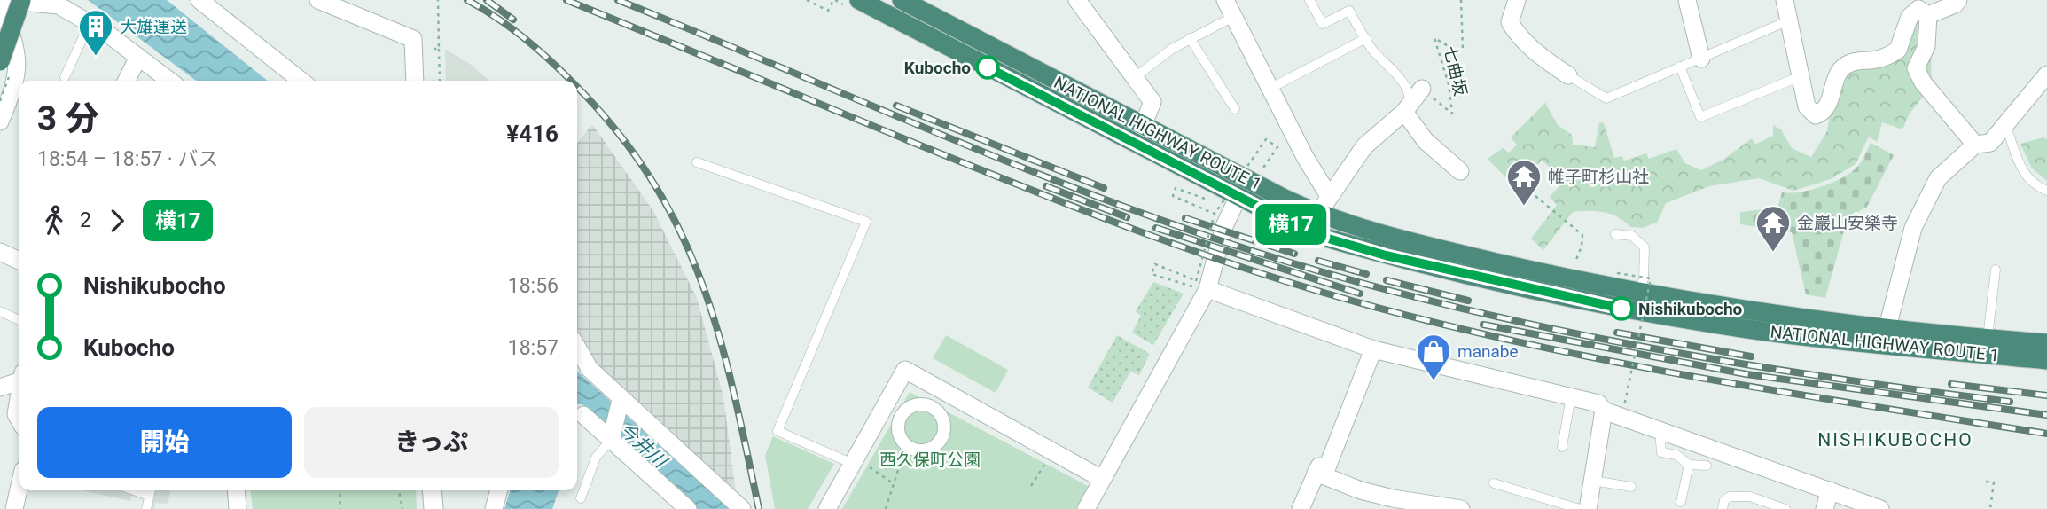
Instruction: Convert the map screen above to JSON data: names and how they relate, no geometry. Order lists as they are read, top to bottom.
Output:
{
  "streets": {
    "highway": ["NATIONAL HIGHWAY ROUTE 1"],
    "path": ["七曲坂"]
  },
  "districts": ["NISHIKUBOCHO"],
  "water": ["今井川"],
  "parks": ["西久保町公園"],
  "places": {
    "building": ["大雄運送"],
    "other": ["Kubocho", "Nishikubocho"],
    "temple": ["帷子町杉山社", "金巖山安樂寺"],
    "shop": ["manabe"]
  },
  "lines": ["bus line 横17"],
  "page": {
    "on_map": "横17",
    "heading": ["3 分", "18:54 – 18:57 · バス", "¥416"],
    "legs": ["2", "横17"],
    "list": [
      {
        "name": "Nishikubocho",
        "value": "18:56"
      },
      {
        "name": "Kubocho",
        "value": "18:57"
      }
    ],
    "buttons": ["開始", "きっぷ"]
  }
}
